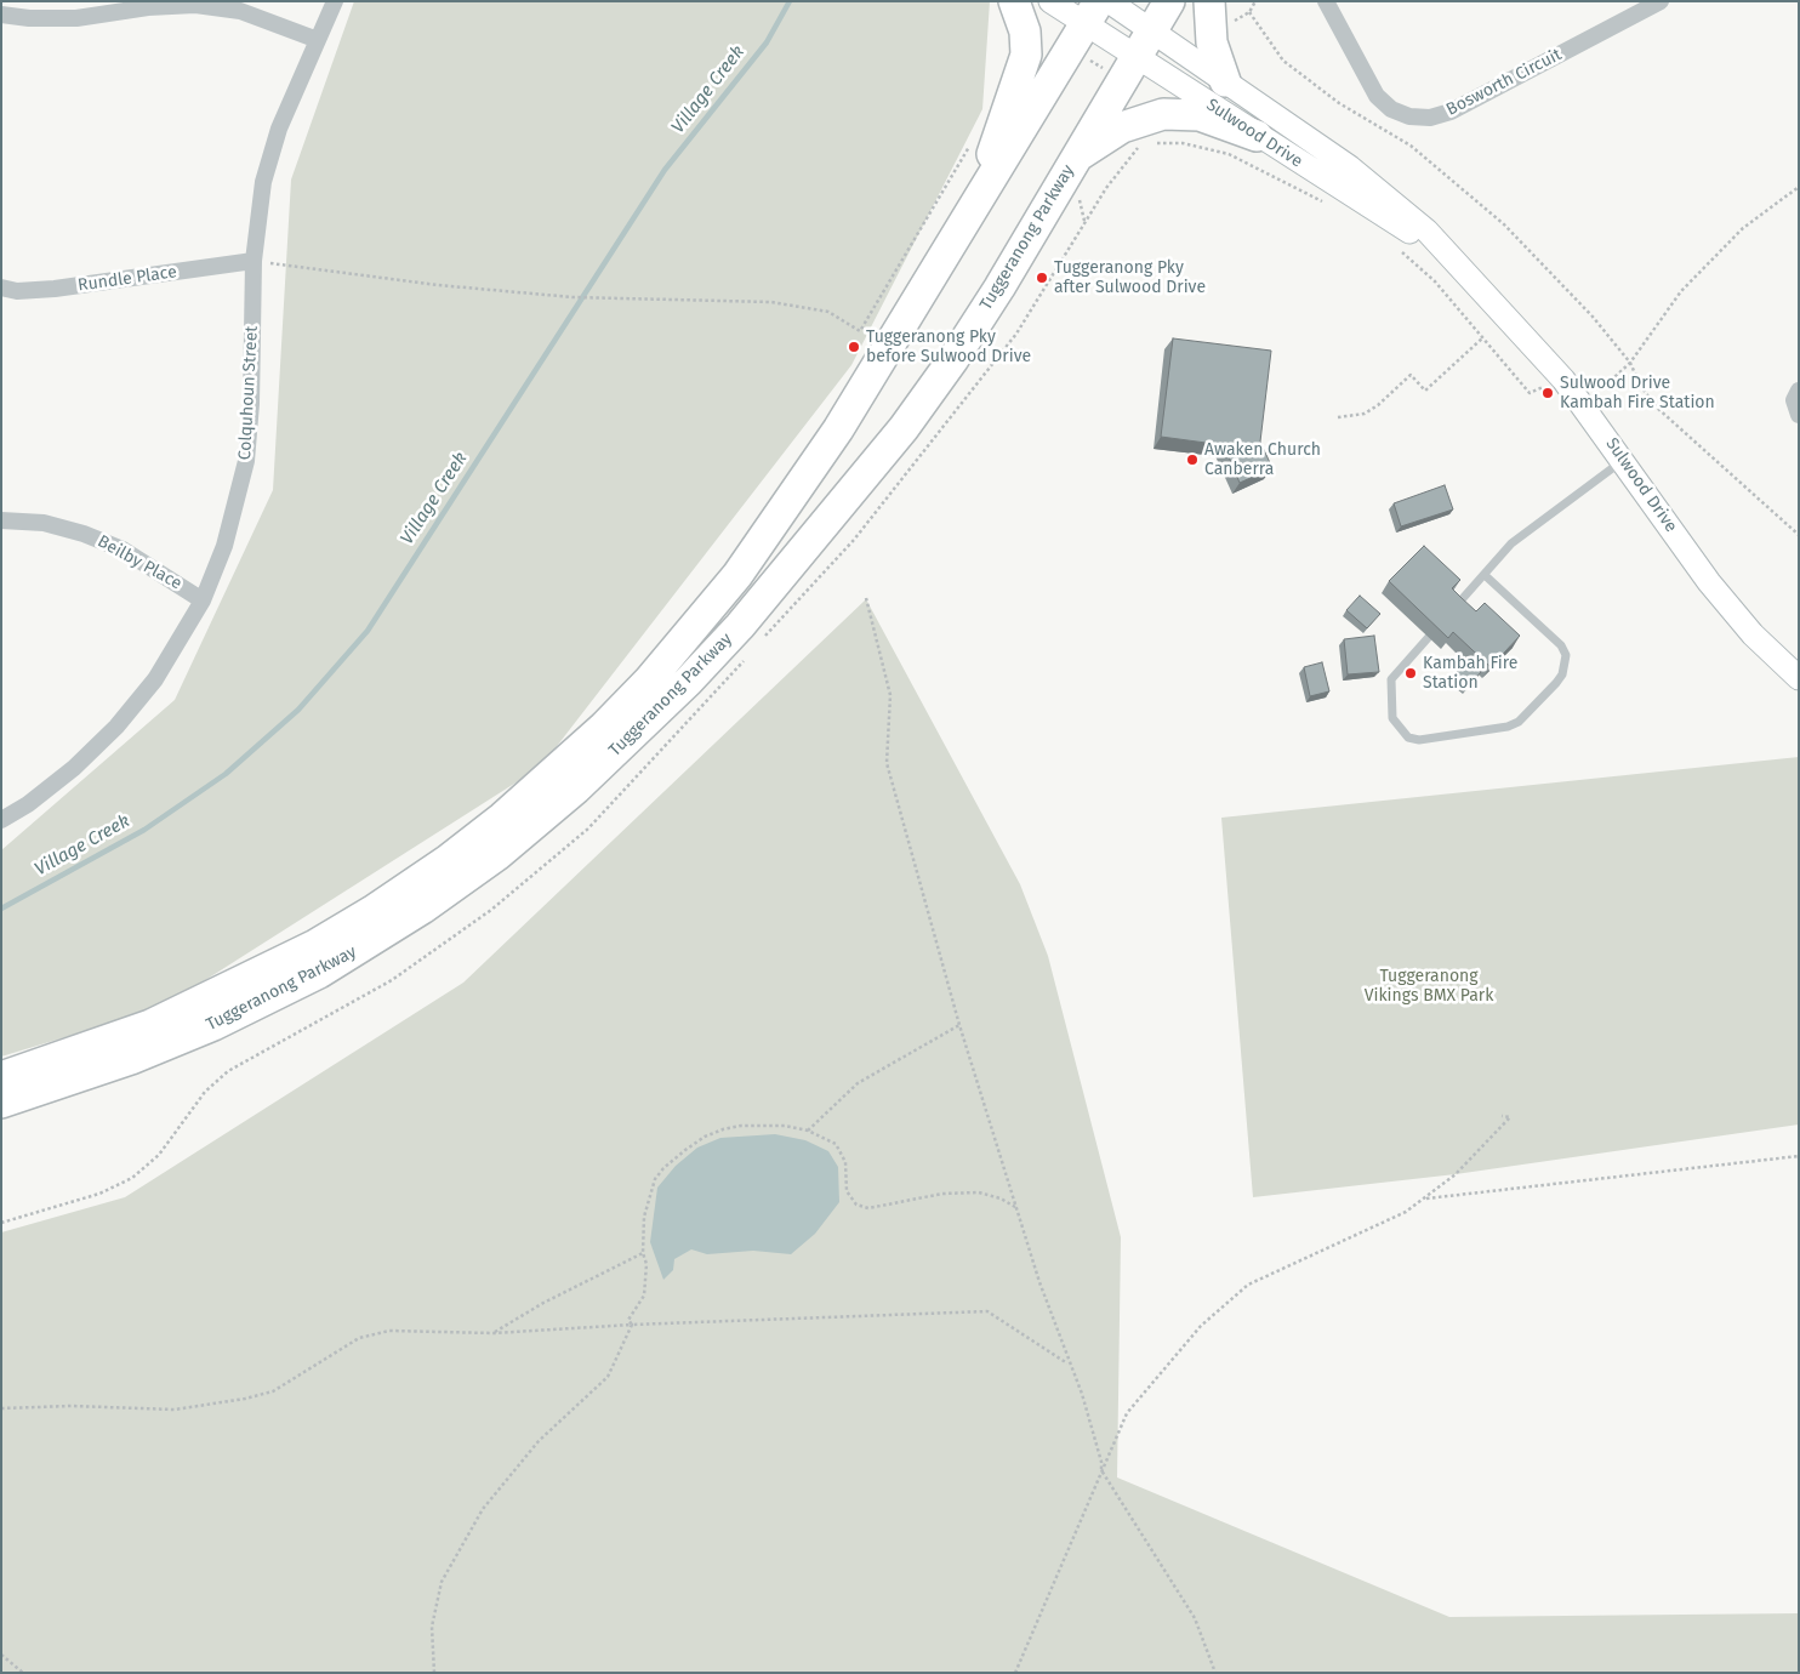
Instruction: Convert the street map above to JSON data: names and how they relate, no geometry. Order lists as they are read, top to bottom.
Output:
{
  "streets": {
    "highway": ["Tuggeranong Parkway"],
    "main road": ["Sulwood Drive"],
    "street": [
      "Bosworth Circuit",
      "Rundle Place",
      "Colquhoun Street",
      "Beilby Place"
    ]
  },
  "crossings": [
    ["Sulwood Drive", "Tuggeranong Parkway"],
    ["Rundle Place", "Colquhoun Street"],
    ["Colquhoun Street", "Beilby Place"]
  ],
  "water": ["Village Creek"],
  "parks": ["Tuggeranong Vikings BMX Park"],
  "places": [
    "Tuggeranong Pky after Sulwood Drive",
    "Tuggeranong Pky before Sulwood Drive",
    "Sulwood Drive Kambah Fire Station",
    "Awaken Church Canberra",
    "Kambah Fire Station"
  ]
}
